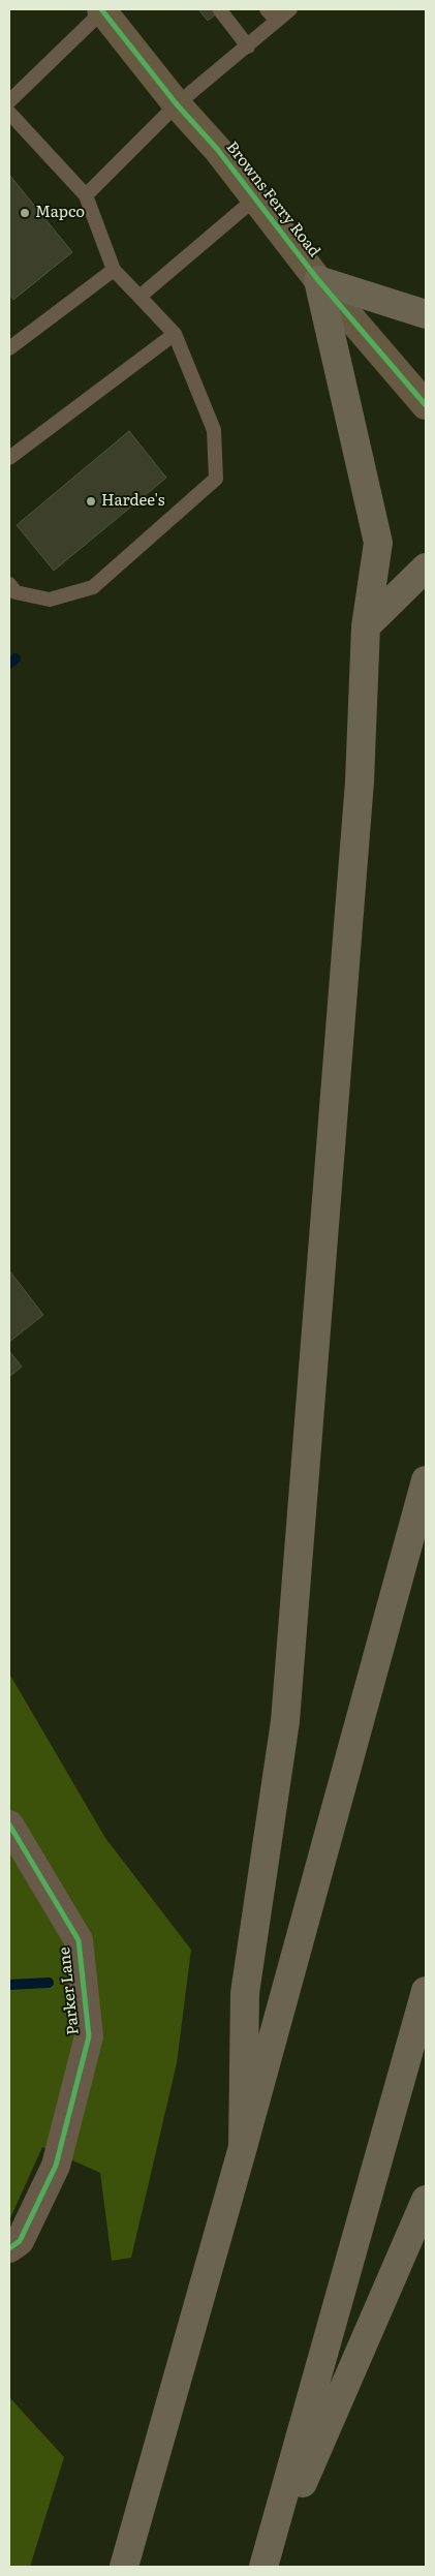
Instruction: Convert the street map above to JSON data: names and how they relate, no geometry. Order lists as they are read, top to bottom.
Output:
{
  "streets": {
    "street": ["Browns Ferry Road", "Parker Lane"]
  },
  "places": ["Mapco", "Hardee's"]
}
